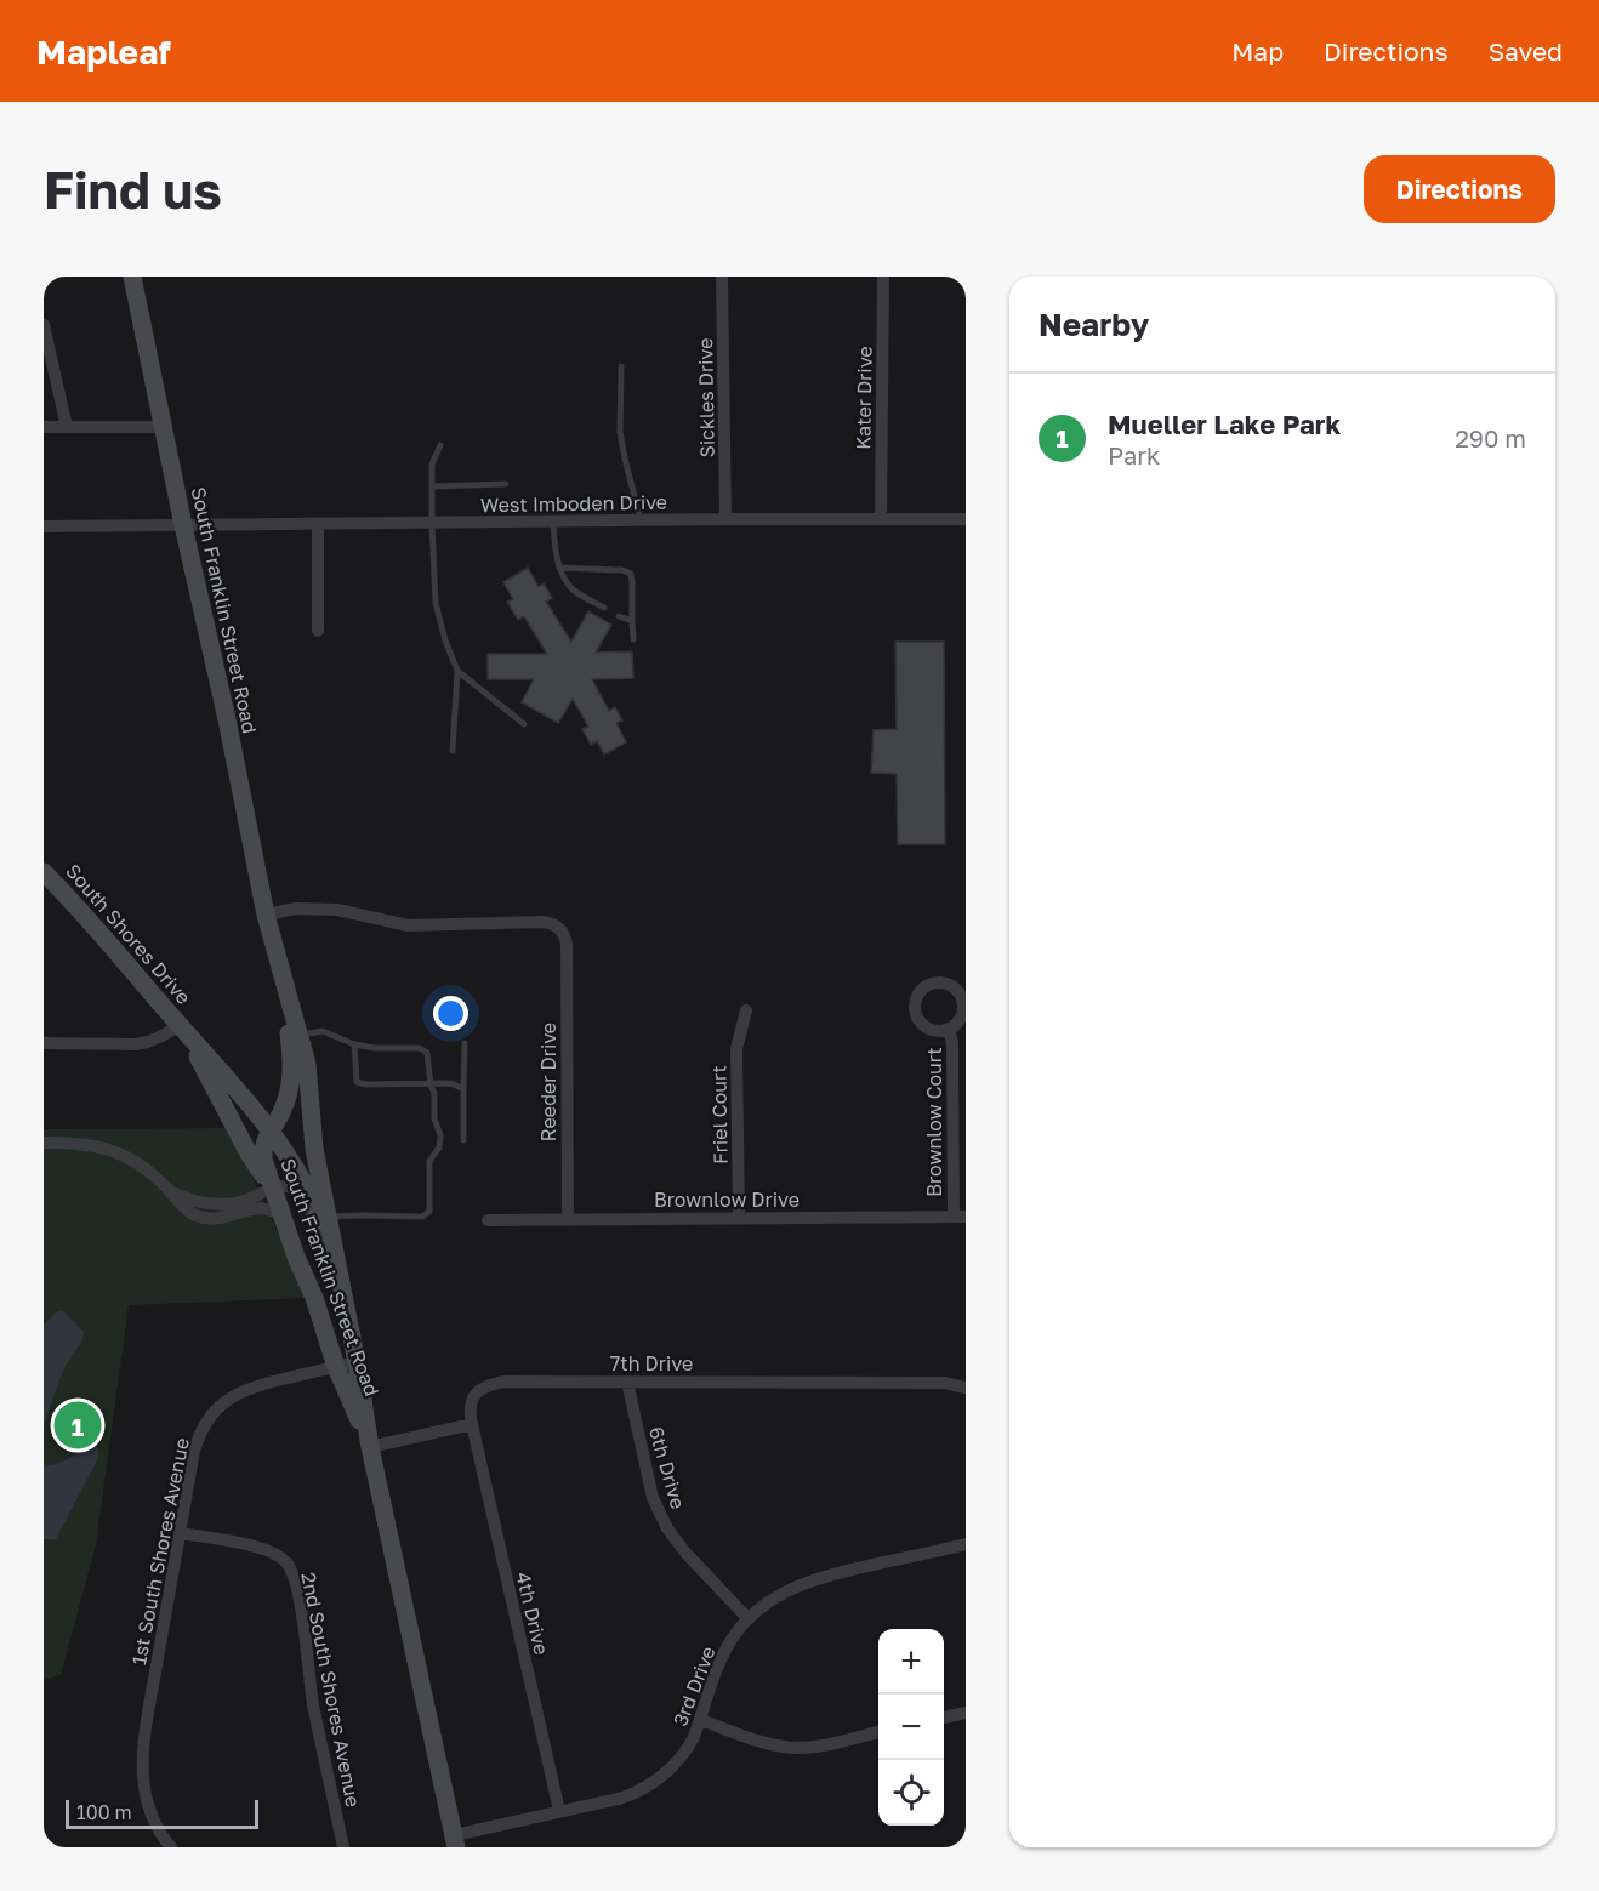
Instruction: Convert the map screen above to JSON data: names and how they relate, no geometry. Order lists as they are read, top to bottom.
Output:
{
  "streets": {
    "street": [
      "Sickles Drive",
      "Kater Drive",
      "West Imboden Drive",
      "South Franklin Street Road",
      "South Shores Drive",
      "Reeder Drive",
      "Friel Court",
      "Brownlow Court",
      "Brownlow Drive",
      "7th Drive",
      "6th Drive",
      "1st South Shores Avenue",
      "4th Drive",
      "3rd Drive",
      "2nd South Shores Avenue"
    ]
  },
  "crossings": [
    ["Sickles Drive", "West Imboden Drive"],
    ["Kater Drive", "West Imboden Drive"],
    ["West Imboden Drive", "South Franklin Street Road"],
    ["South Franklin Street Road", "South Shores Drive"],
    ["South Franklin Street Road", "Reeder Drive"],
    ["South Franklin Street Road", "1st South Shores Avenue"],
    ["South Franklin Street Road", "3rd Drive"],
    ["Reeder Drive", "Brownlow Drive"],
    ["Friel Court", "Brownlow Drive"],
    ["Brownlow Court", "Brownlow Drive"],
    ["7th Drive", "6th Drive"],
    ["7th Drive", "4th Drive"],
    ["6th Drive", "3rd Drive"],
    ["1st South Shores Avenue", "2nd South Shores Avenue"],
    ["4th Drive", "3rd Drive"]
  ],
  "scale_bar": "100 m",
  "page": {
    "header": "Mapleaf",
    "nav": ["Map", "Directions", "Saved"],
    "buttons": "Directions",
    "title": "Find us",
    "heading": "Nearby",
    "list": [
      {
        "mark": "1",
        "name": "Mueller Lake Park",
        "note": "Park",
        "value": "290 m"
      }
    ],
    "pins": "1",
    "map_buttons": ["+", "−"],
    "scale": "100 m"
  }
}
